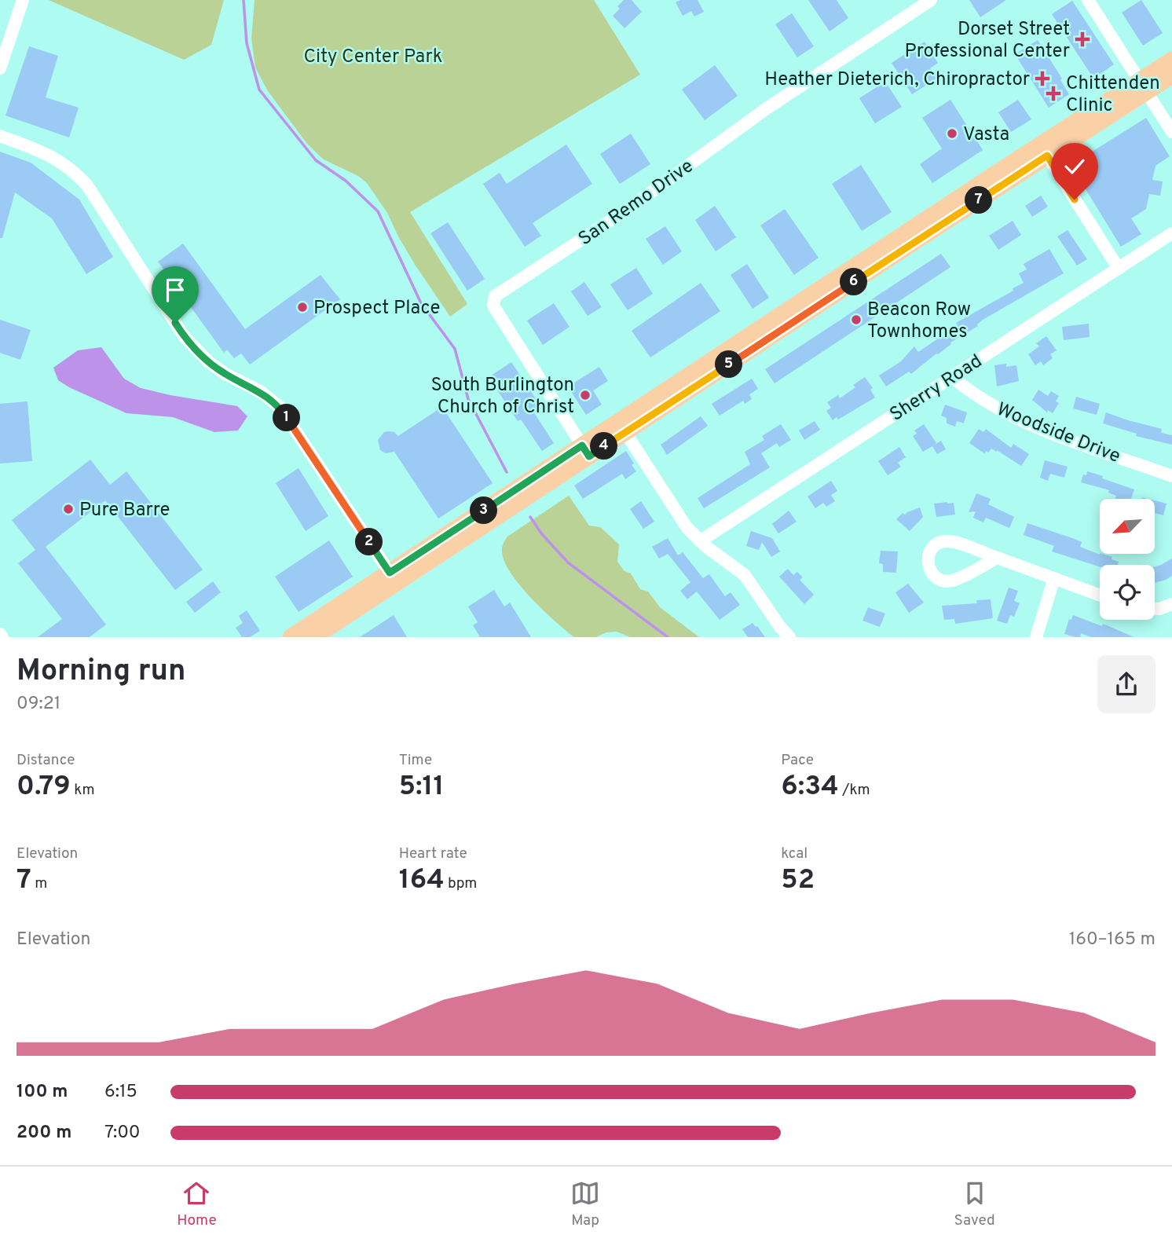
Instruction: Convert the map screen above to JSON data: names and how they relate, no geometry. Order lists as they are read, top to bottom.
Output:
{
  "streets": {
    "street": ["San Remo Drive", "Sherry Road", "Woodside Drive"]
  },
  "crossings": [
    ["Sherry Road", "Woodside Drive"]
  ],
  "parks": ["City Center Park"],
  "places": {
    "health": ["Dorset Street Professional Center", "Heather Dieterich, Chiropractor", "Chittenden Clinic"],
    "other": [
      "Vasta",
      "Prospect Place",
      "Beacon Row Townhomes",
      "South Burlington Church of Christ",
      "Pure Barre"
    ]
  },
  "north": "bottom left",
  "page": {
    "pins": [
      "7",
      "6",
      "5",
      "1",
      "4",
      "3",
      "2"
    ],
    "heading": ["Morning run", "09:21"],
    "stats": [
      ["Distance", "0.79 km"],
      ["Time", "5:11"],
      ["Pace", "6:34 /km"],
      ["Elevation", "7 m"],
      ["Heart rate", "164 bpm"],
      ["kcal", "52"]
    ],
    "chart": ["Elevation", "160–165 m"],
    "list": [
      {
        "name": "100 m",
        "note": "6:15"
      },
      {
        "name": "200 m",
        "note": "7:00"
      }
    ],
    "tabs": ["Home", "Map", "Saved"]
  }
}
